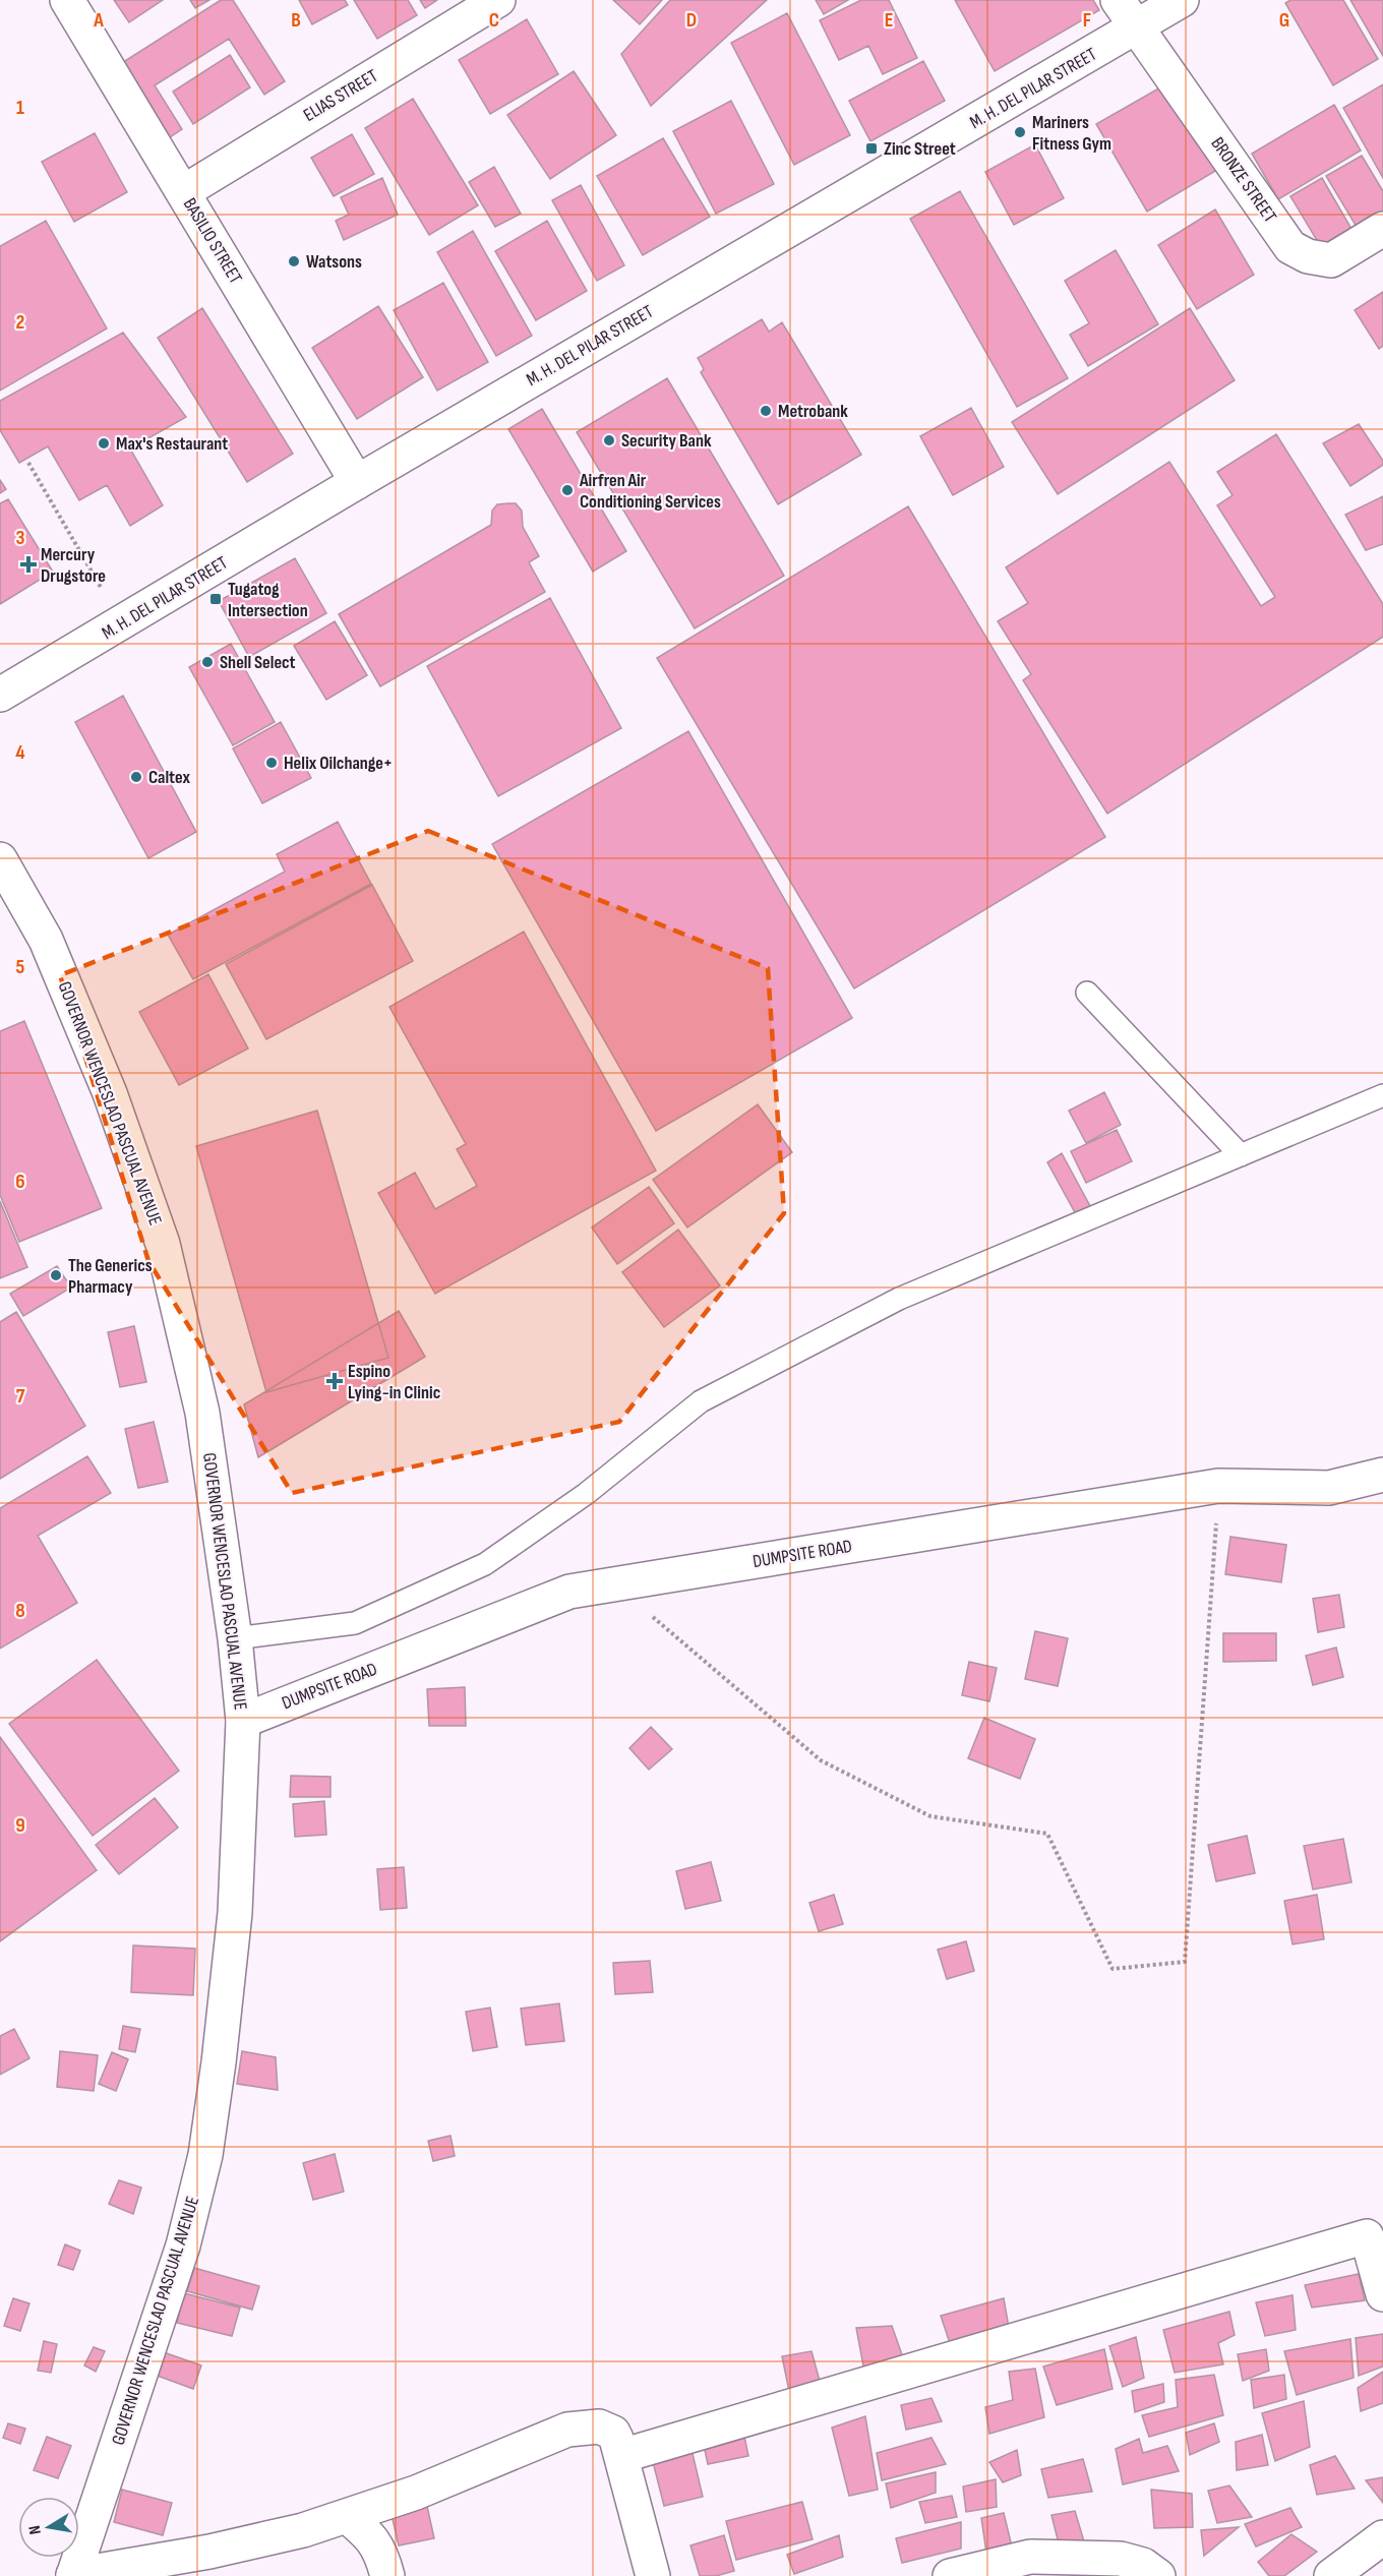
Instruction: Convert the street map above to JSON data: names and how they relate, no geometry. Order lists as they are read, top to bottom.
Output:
{
  "streets": {
    "street": [
      "M. H. DEL PILAR STREET",
      "ELIAS STREET",
      "BRONZE STREET",
      "BASILIO STREET",
      "GOVERNOR WENCESLAO PASCUAL AVENUE",
      "DUMPSITE ROAD"
    ]
  },
  "crossings": [
    ["M. H. DEL PILAR STREET", "BRONZE STREET"],
    ["M. H. DEL PILAR STREET", "BASILIO STREET"],
    ["ELIAS STREET", "BASILIO STREET"],
    ["GOVERNOR WENCESLAO PASCUAL AVENUE", "DUMPSITE ROAD"]
  ],
  "places": {
    "other": [
      "Mariners Fitness Gym",
      "Watsons",
      "Metrobank",
      "Security Bank",
      "Max's Restaurant",
      "Airfren Air Conditioning Services",
      "Shell Select",
      "Helix Oilchange+",
      "Caltex",
      "The Generics Pharmacy"
    ],
    "transit": ["Zinc Street", "Tugatog Intersection"],
    "health": ["Mercury Drugstore", "Espino Lying-in Clinic"]
  },
  "north": "left",
  "grid": {
    "columns": [
      "A",
      "B",
      "C",
      "D",
      "E",
      "F",
      "G"
    ],
    "rows": [
      "1",
      "2",
      "3",
      "4",
      "5",
      "6",
      "7",
      "8",
      "9"
    ]
  }
}
